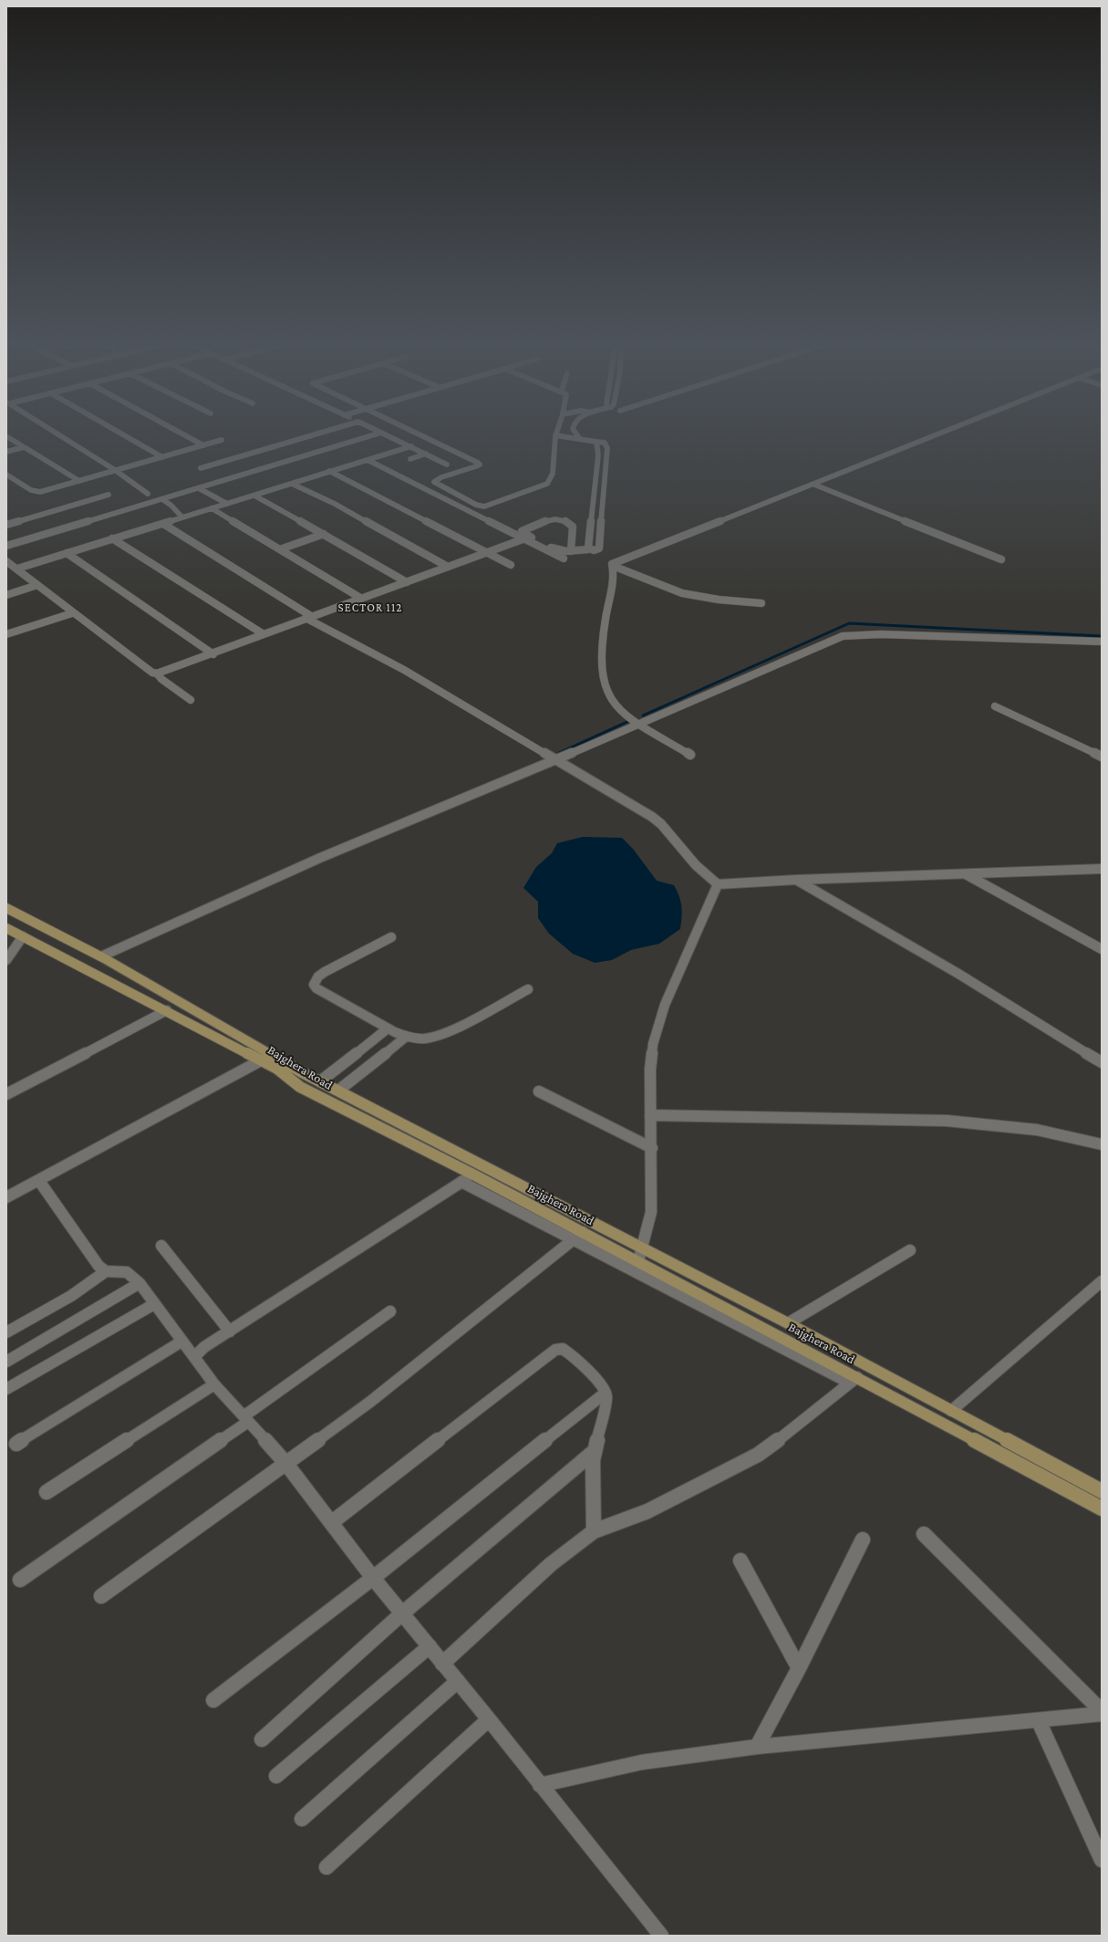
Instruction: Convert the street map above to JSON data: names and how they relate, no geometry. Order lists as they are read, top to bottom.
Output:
{
  "streets": {
    "main road": ["Bajghera Road"]
  },
  "districts": ["SECTOR 112"]
}
